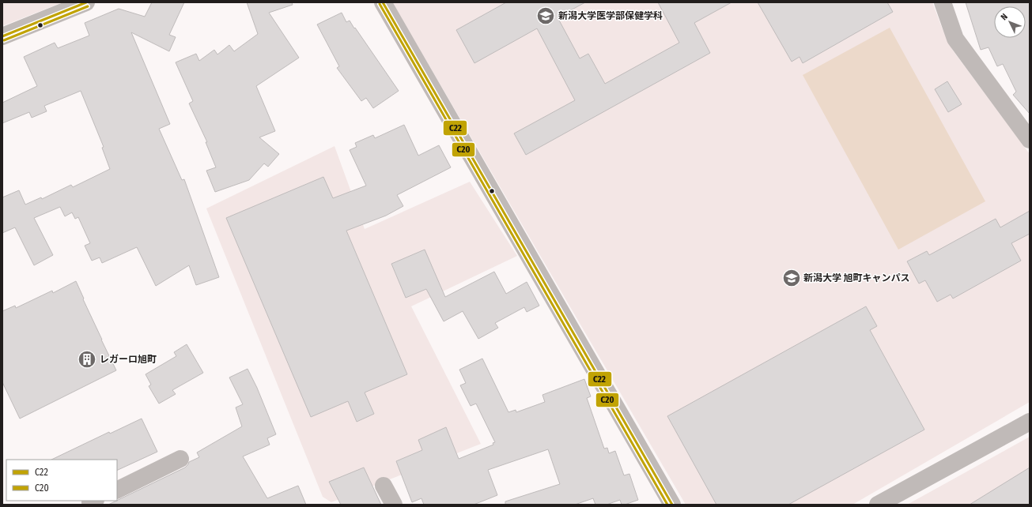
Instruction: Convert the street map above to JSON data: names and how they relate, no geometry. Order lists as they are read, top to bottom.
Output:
{
  "places": {
    "school or university": ["新潟大学医学部保健学科", "新潟大学 旭町キャンパス"],
    "building": ["レガーロ旭町"]
  },
  "lines": ["transit line C22", "transit line C20"],
  "legend": ["C22", "C20"],
  "north": "top left"
}
